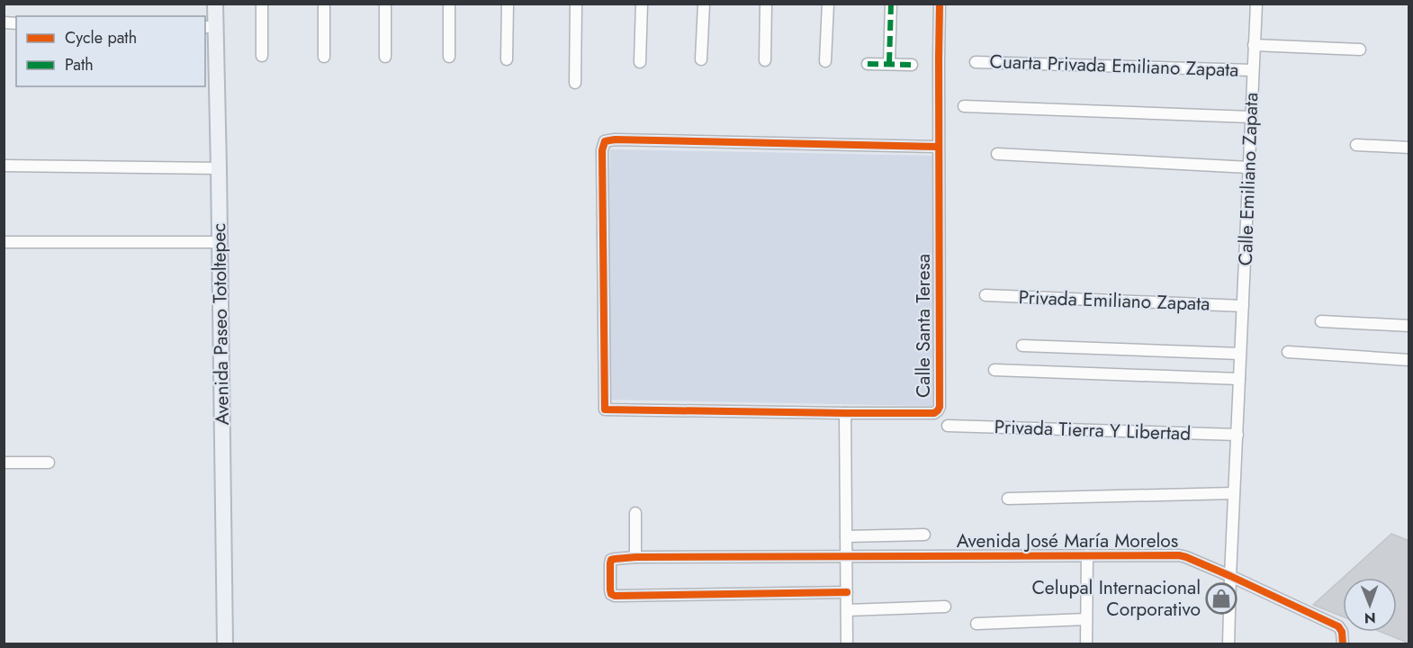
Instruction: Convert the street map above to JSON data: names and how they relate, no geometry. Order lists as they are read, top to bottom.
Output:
{
  "streets": {
    "main road": ["Avenida Paseo Totoltepec"],
    "street": [
      "Cuarta Privada Emiliano Zapata",
      "Calle Emiliano Zapata",
      "Privada Emiliano Zapata",
      "Calle Santa Teresa",
      "Privada Tierra Y Libertad",
      "Avenida José María Morelos"
    ]
  },
  "crossings": [
    ["Cuarta Privada Emiliano Zapata", "Calle Emiliano Zapata"],
    ["Calle Emiliano Zapata", "Privada Emiliano Zapata"],
    ["Calle Emiliano Zapata", "Privada Tierra Y Libertad"],
    ["Calle Emiliano Zapata", "Avenida José María Morelos"]
  ],
  "places": {
    "shop": ["Celupal Internacional Corporativo"]
  },
  "legend": ["Cycle path", "Path"],
  "north": "bottom"
}
